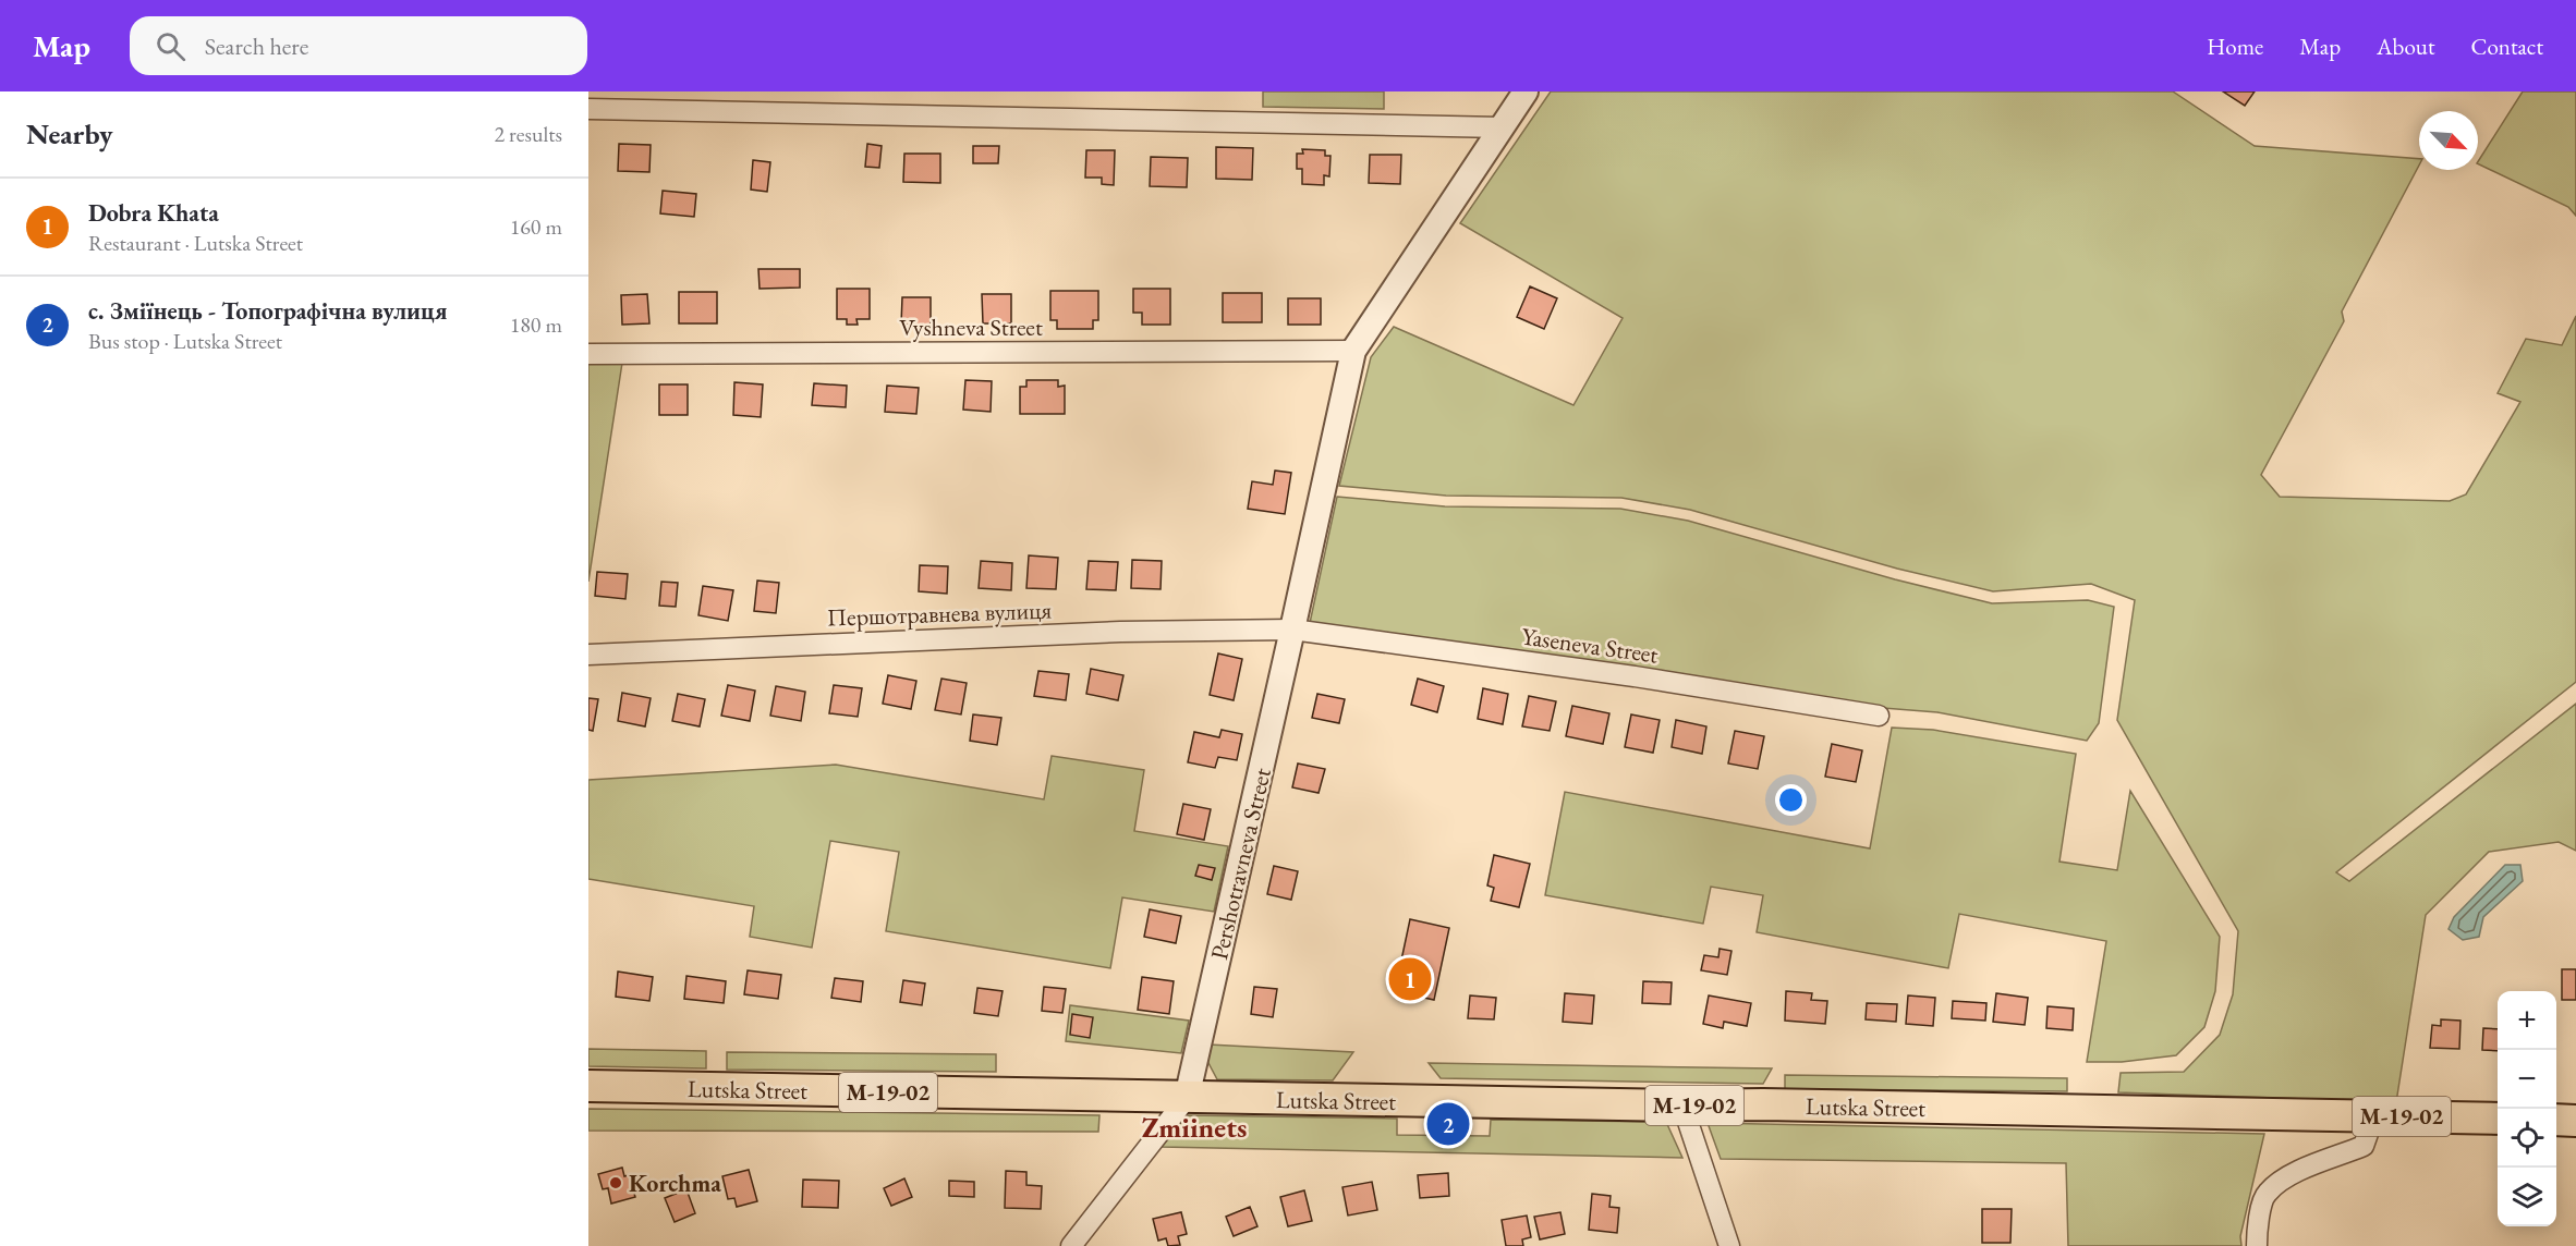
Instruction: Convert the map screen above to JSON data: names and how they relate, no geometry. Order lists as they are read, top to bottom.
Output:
{
  "streets": {
    "main road": ["Lutska Street", "М-19-02"],
    "street": [
      "Vyshneva Street",
      "Першотравнева вулиця",
      "Yaseneva Street",
      "Pershotravneva Street"
    ]
  },
  "crossings": [
    ["Vyshneva Street", "Pershotravneva Street"],
    ["Першотравнева вулиця", "Yaseneva Street"],
    ["Першотравнева вулиця", "Pershotravneva Street"],
    ["Yaseneva Street", "Pershotravneva Street"],
    ["Pershotravneva Street", "Lutska Street"],
    ["Lutska Street", "М-19-02"]
  ],
  "districts": ["Zmiinets"],
  "places": ["Korchma"],
  "north": "bottom right",
  "page": {
    "header": "Map",
    "search": "Search here",
    "nav": [
      "Home",
      "Map",
      "About",
      "Contact"
    ],
    "heading": ["Nearby", "2 results"],
    "list": [
      {
        "mark": "1",
        "name": "Dobra Khata",
        "note": "Restaurant · Lutska Street",
        "value": "160 m"
      },
      {
        "mark": "2",
        "name": "с. Зміїнець - Топографічна вулиця",
        "note": "Bus stop · Lutska Street",
        "value": "180 m"
      }
    ],
    "pins": ["1", "2"],
    "map_buttons": ["+", "−"]
  }
}
